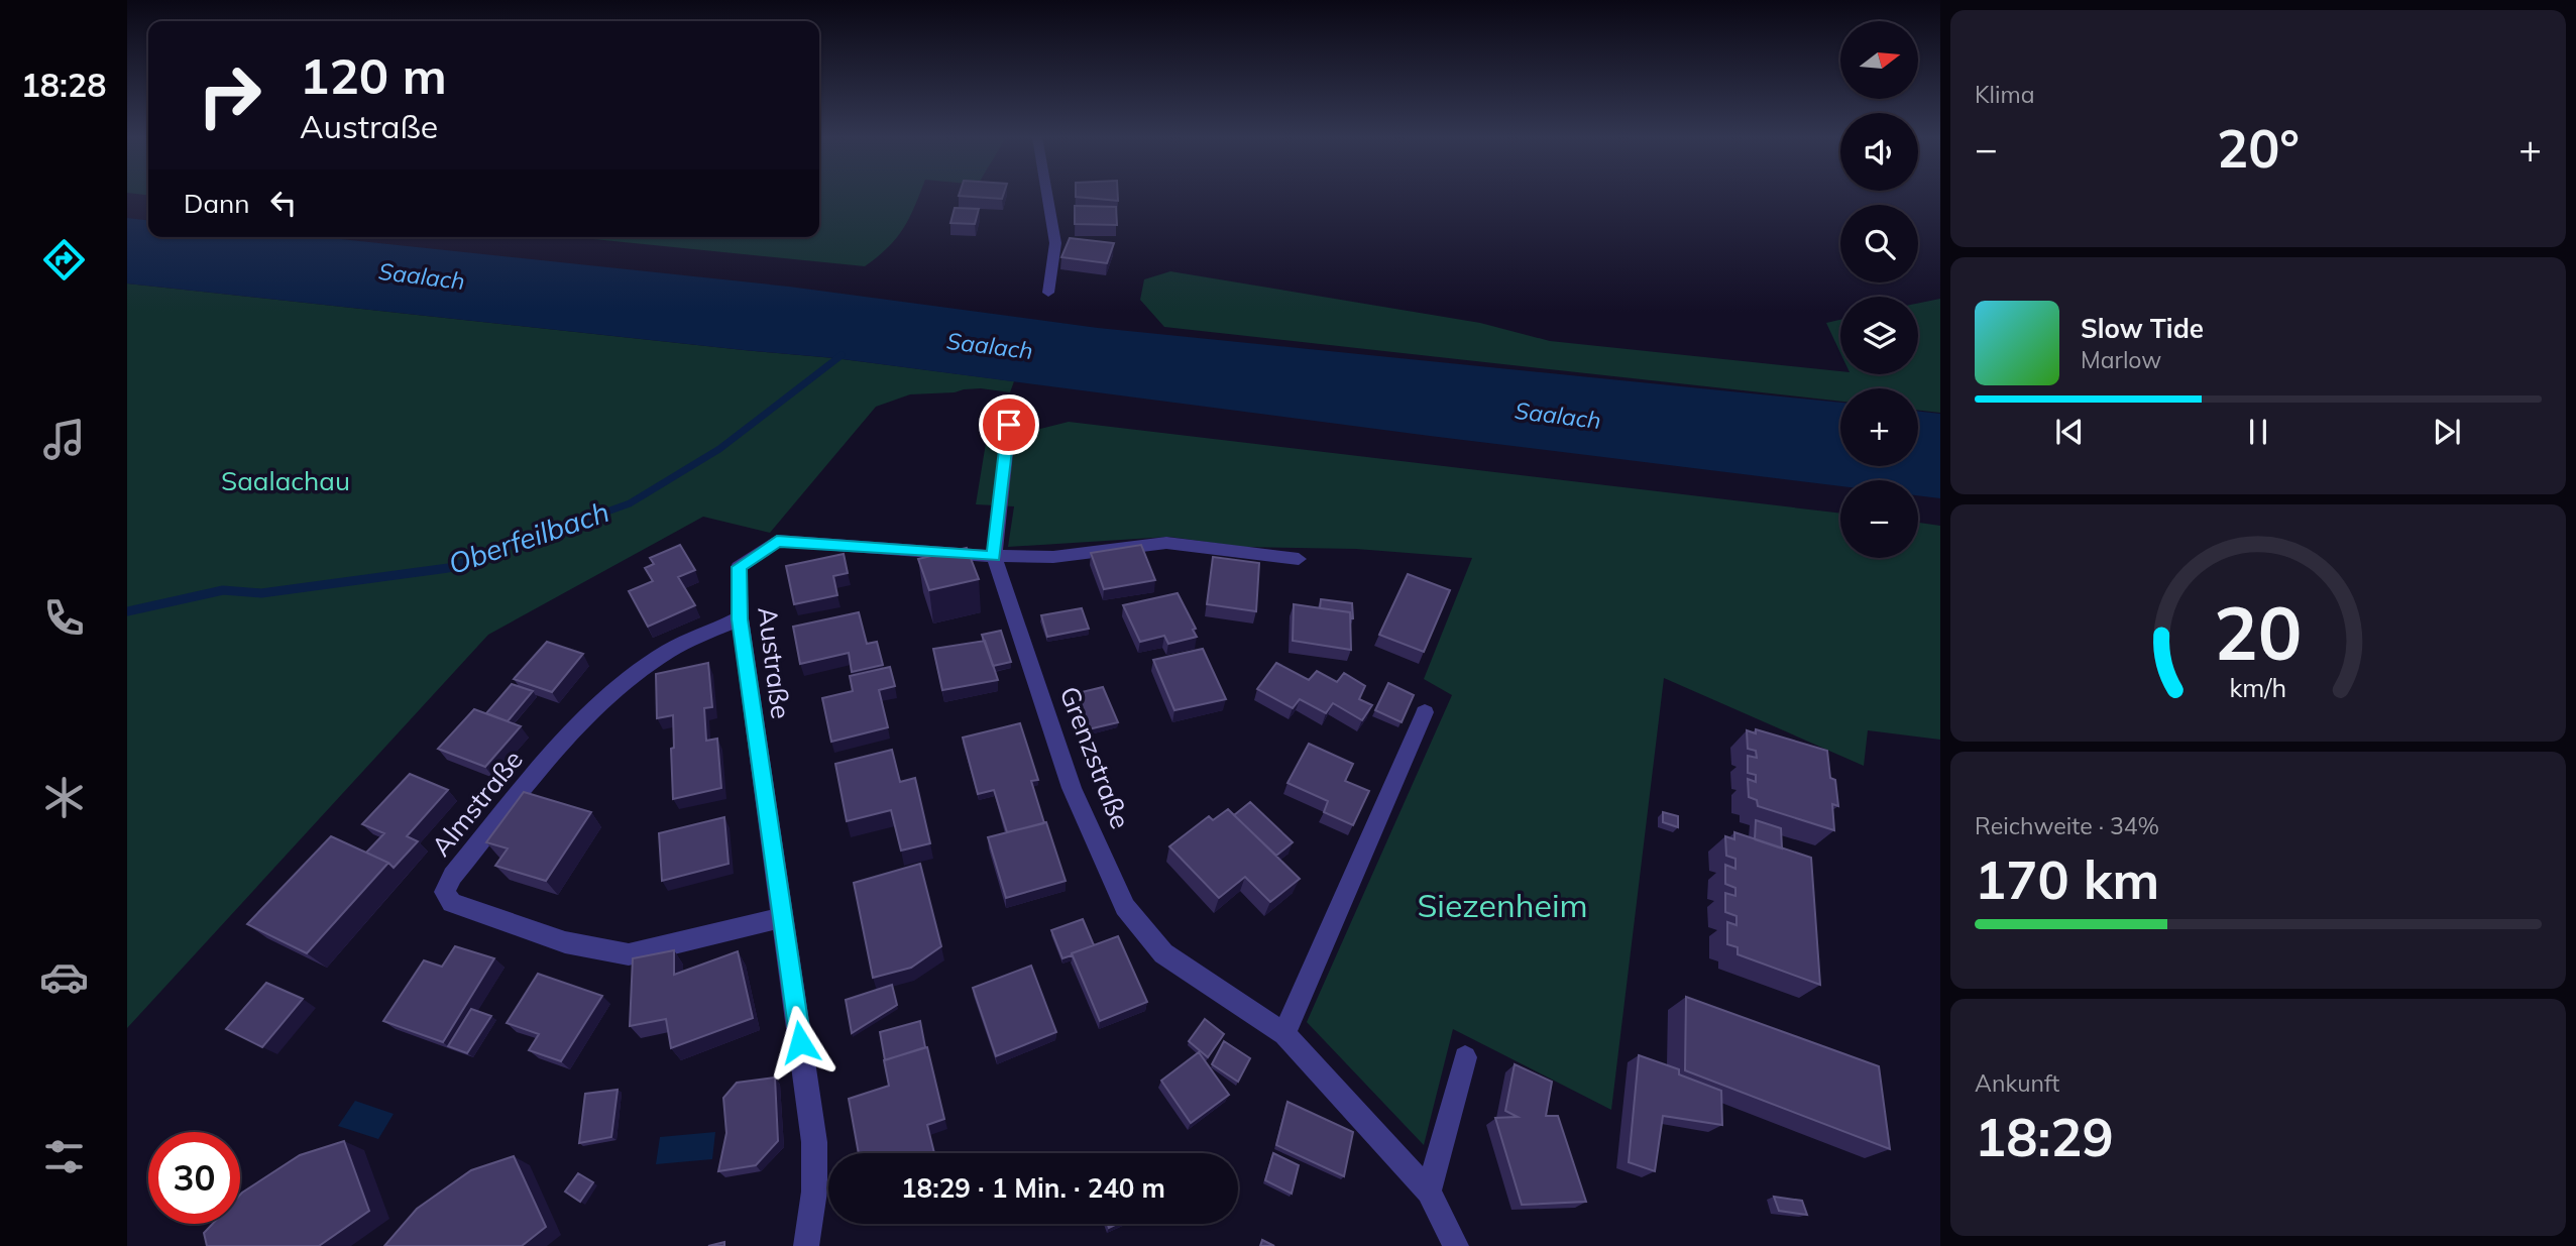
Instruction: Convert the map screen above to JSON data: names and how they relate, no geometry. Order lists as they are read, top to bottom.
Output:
{
  "streets": {
    "street": ["Austraße", "Grenzstraße", "Almstraße"]
  },
  "crossings": [
    ["Austraße", "Grenzstraße"],
    ["Austraße", "Almstraße"]
  ],
  "water": ["Saalach", "Oberfeilbach"],
  "parks": ["Saalachau", "Siezenheim"],
  "north": "right",
  "page": {
    "tabs": "18:28",
    "tile": [
      "Klima",
      ["Reichweite · 34%", "170 km"],
      ["Ankunft", "18:29"]
    ],
    "map_buttons": ["+", "−"],
    "turn": ["120 m", "Austraße"],
    "heat": ["−", "20°", "+"],
    "then": "Dann",
    "song": ["Slow Tide", "Marlow"],
    "limit": "30",
    "trip": "18:29 · 1 Min. · 240 m",
    "gauge": ["20", "km/h"]
  }
}
